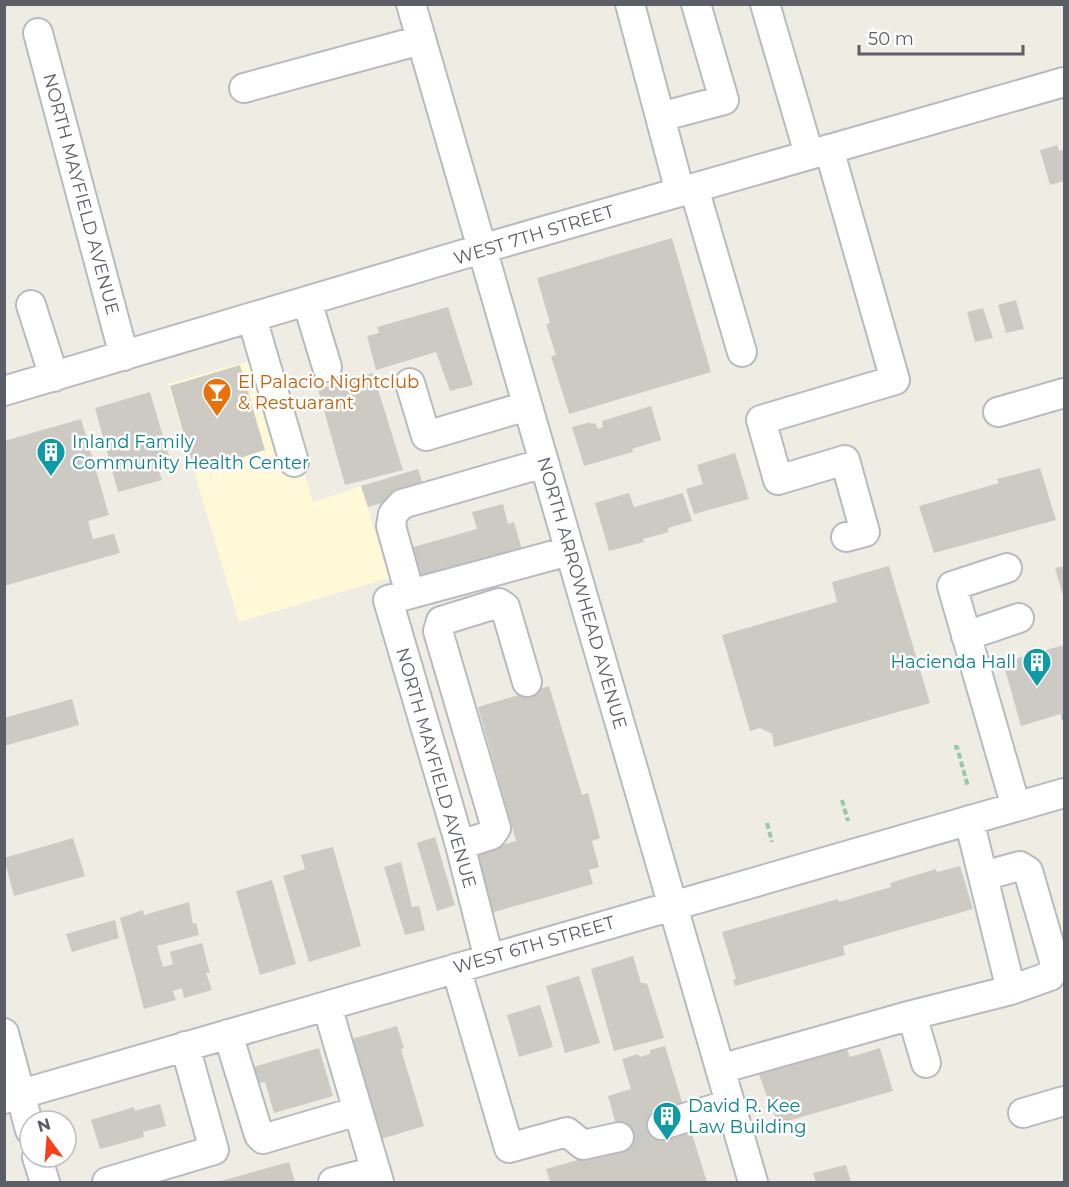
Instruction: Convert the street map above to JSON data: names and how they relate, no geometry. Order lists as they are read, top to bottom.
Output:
{
  "streets": {
    "street": [
      "NORTH MAYFIELD AVENUE",
      "WEST 7TH STREET",
      "NORTH ARROWHEAD AVENUE",
      "WEST 6TH STREET"
    ]
  },
  "crossings": [
    ["NORTH MAYFIELD AVENUE", "WEST 7TH STREET"],
    ["NORTH MAYFIELD AVENUE", "WEST 6TH STREET"],
    ["WEST 7TH STREET", "NORTH ARROWHEAD AVENUE"],
    ["NORTH ARROWHEAD AVENUE", "WEST 6TH STREET"]
  ],
  "places": {
    "bar": ["El Palacio Nightclub & Restuarant"],
    "building": ["Inland Family Community Health Center", "Hacienda Hall", "David R. Kee Law Building"]
  },
  "scale_bar": "50 m",
  "north": "top"
}
